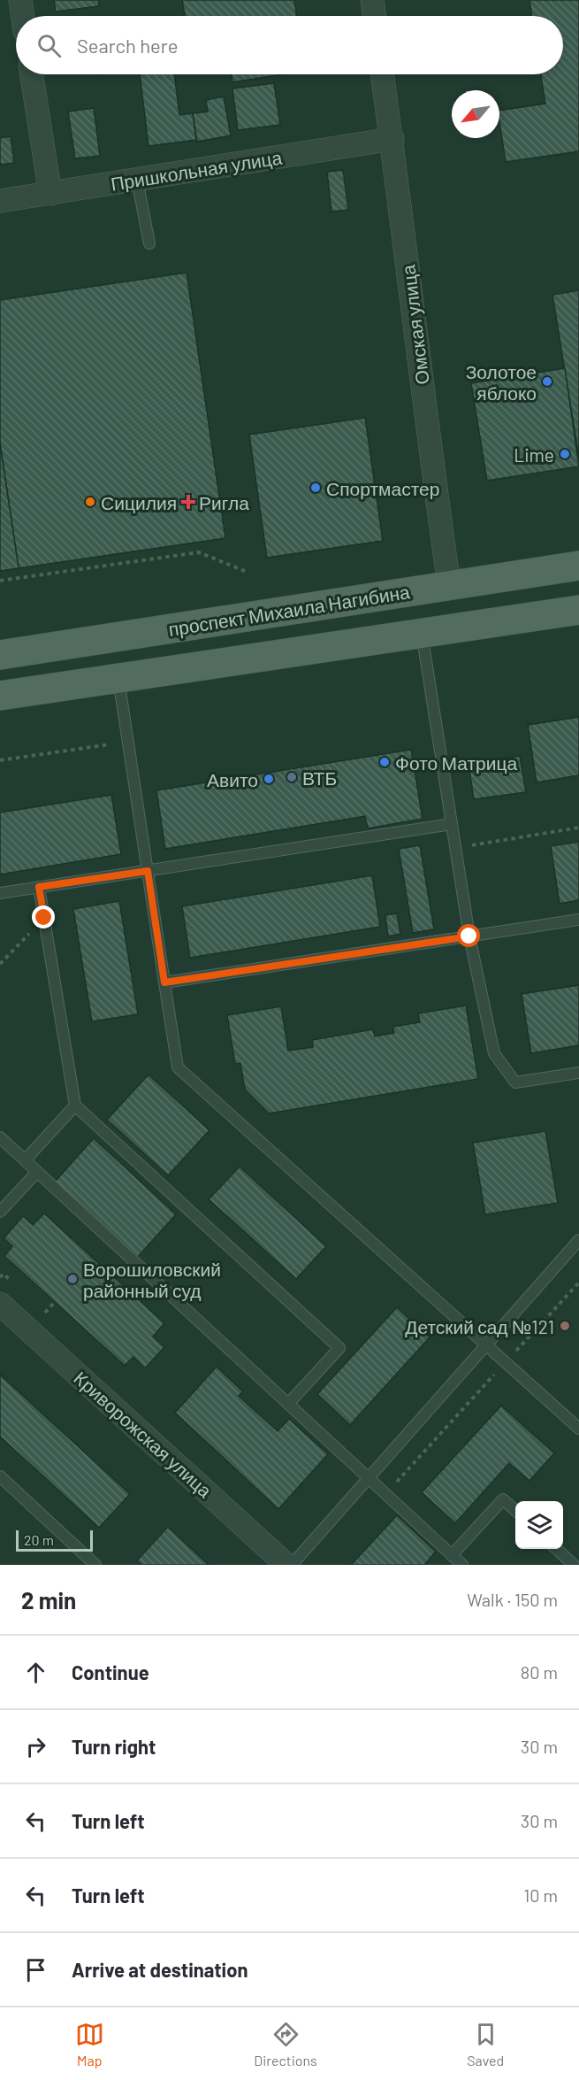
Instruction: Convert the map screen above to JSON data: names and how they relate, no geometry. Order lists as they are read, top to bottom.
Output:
{
  "streets": {
    "main road": ["проспект Михаила Нагибина"],
    "street": ["Пришкольная улица", "Омская улица", "Криворожская улица"]
  },
  "crossings": [
    ["Пришкольная улица", "Омская улица"],
    ["Омская улица", "проспект Михаила Нагибина"]
  ],
  "places": {
    "other": [
      "Золотое яблоко",
      "Lime",
      "Спортмастер",
      "Сицилия",
      "Фото Матрица",
      "ВТБ",
      "Авито",
      "Ворошиловский районный суд",
      "Детский сад №121"
    ],
    "health": ["Ригла"]
  },
  "scale_bar": "20 m",
  "north": "bottom left",
  "page": {
    "search": "Search here",
    "scale": "20 m",
    "heading": ["2 min", "Walk · 150 m"],
    "list": [
      ["Continue", "80 m"],
      ["Turn right", "30 m"],
      ["Turn left", "30 m"],
      ["Turn left", "10 m"],
      "Arrive at destination"
    ],
    "nav": ["Map", "Directions", "Saved"]
  }
}
